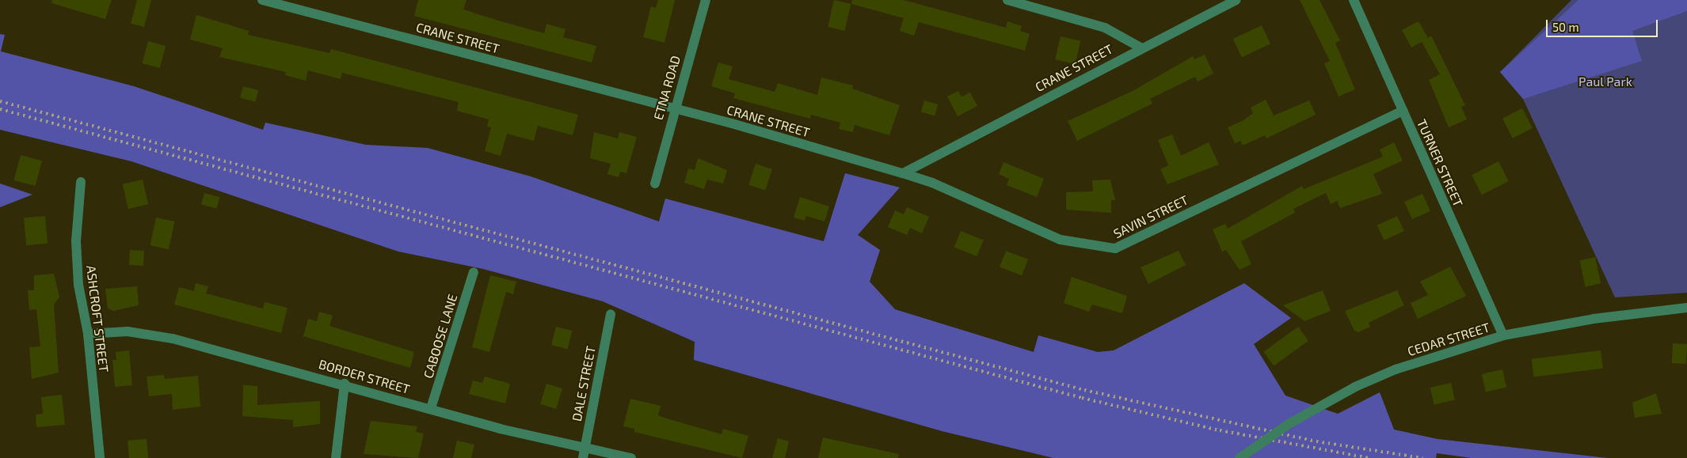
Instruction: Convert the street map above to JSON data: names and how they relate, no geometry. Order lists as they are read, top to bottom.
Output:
{
  "streets": {
    "street": [
      "CRANE STREET",
      "ETNA ROAD",
      "TURNER STREET",
      "SAVIN STREET",
      "ASHCROFT STREET",
      "CABOOSE LANE",
      "CEDAR STREET",
      "BORDER STREET",
      "DALE STREET"
    ]
  },
  "crossings": [
    ["CRANE STREET", "ETNA ROAD"],
    ["CRANE STREET", "SAVIN STREET"],
    ["TURNER STREET", "SAVIN STREET"],
    ["TURNER STREET", "CEDAR STREET"],
    ["ASHCROFT STREET", "BORDER STREET"],
    ["CABOOSE LANE", "BORDER STREET"],
    ["BORDER STREET", "DALE STREET"]
  ],
  "parks": ["Paul Park"],
  "scale_bar": "50 m"
}
